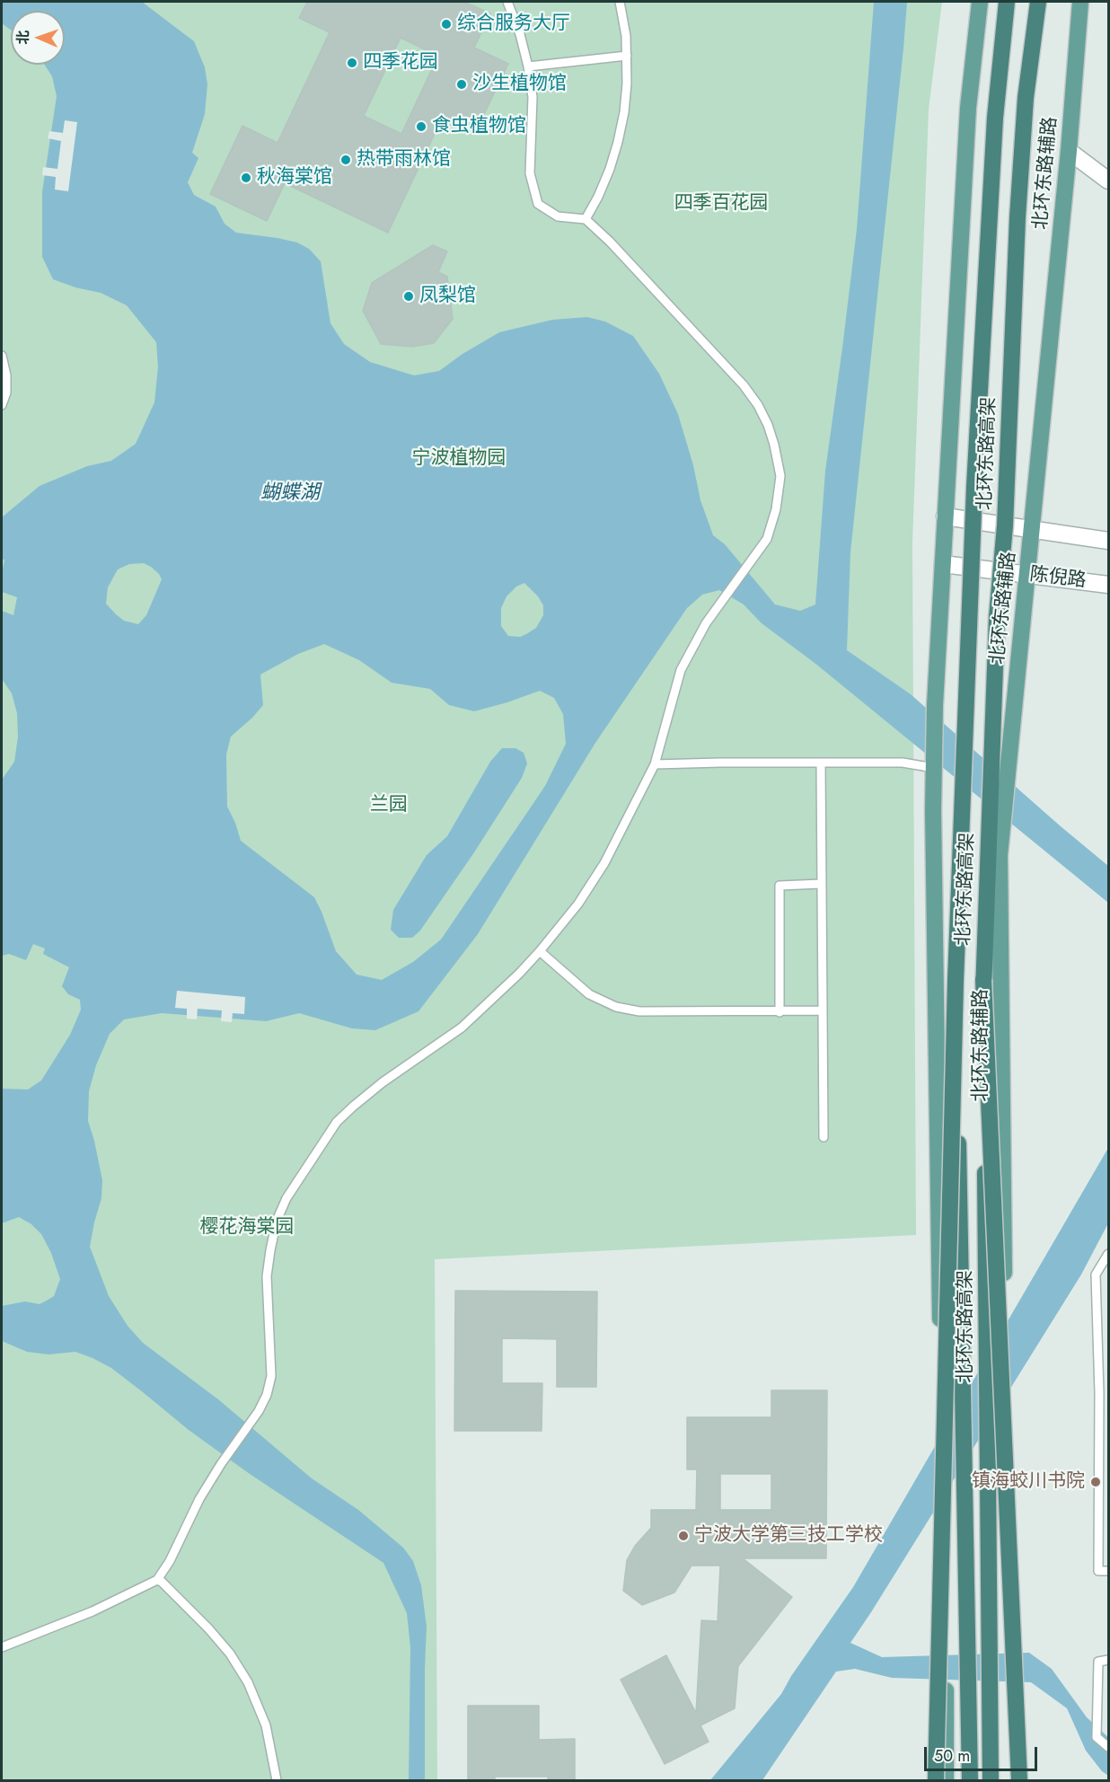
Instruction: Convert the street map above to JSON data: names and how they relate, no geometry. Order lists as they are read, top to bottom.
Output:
{
  "streets": {
    "highway": ["北环东路高架"],
    "main road": ["北环东路辅路"],
    "street": ["陈倪路"]
  },
  "crossings": [
    ["北环东路辅路", "陈倪路"]
  ],
  "water": ["蝴蝶湖"],
  "parks": [
    "四季百花园",
    "宁波植物园",
    "兰园",
    "樱花海棠园"
  ],
  "places": [
    "综合服务大厅",
    "四季花园",
    "沙生植物馆",
    "食虫植物馆",
    "热带雨林馆",
    "秋海棠馆",
    "凤梨馆",
    "镇海蛟川书院",
    "宁波大学第三技工学校"
  ],
  "scale_bar": "50 m",
  "north": "left"
}
